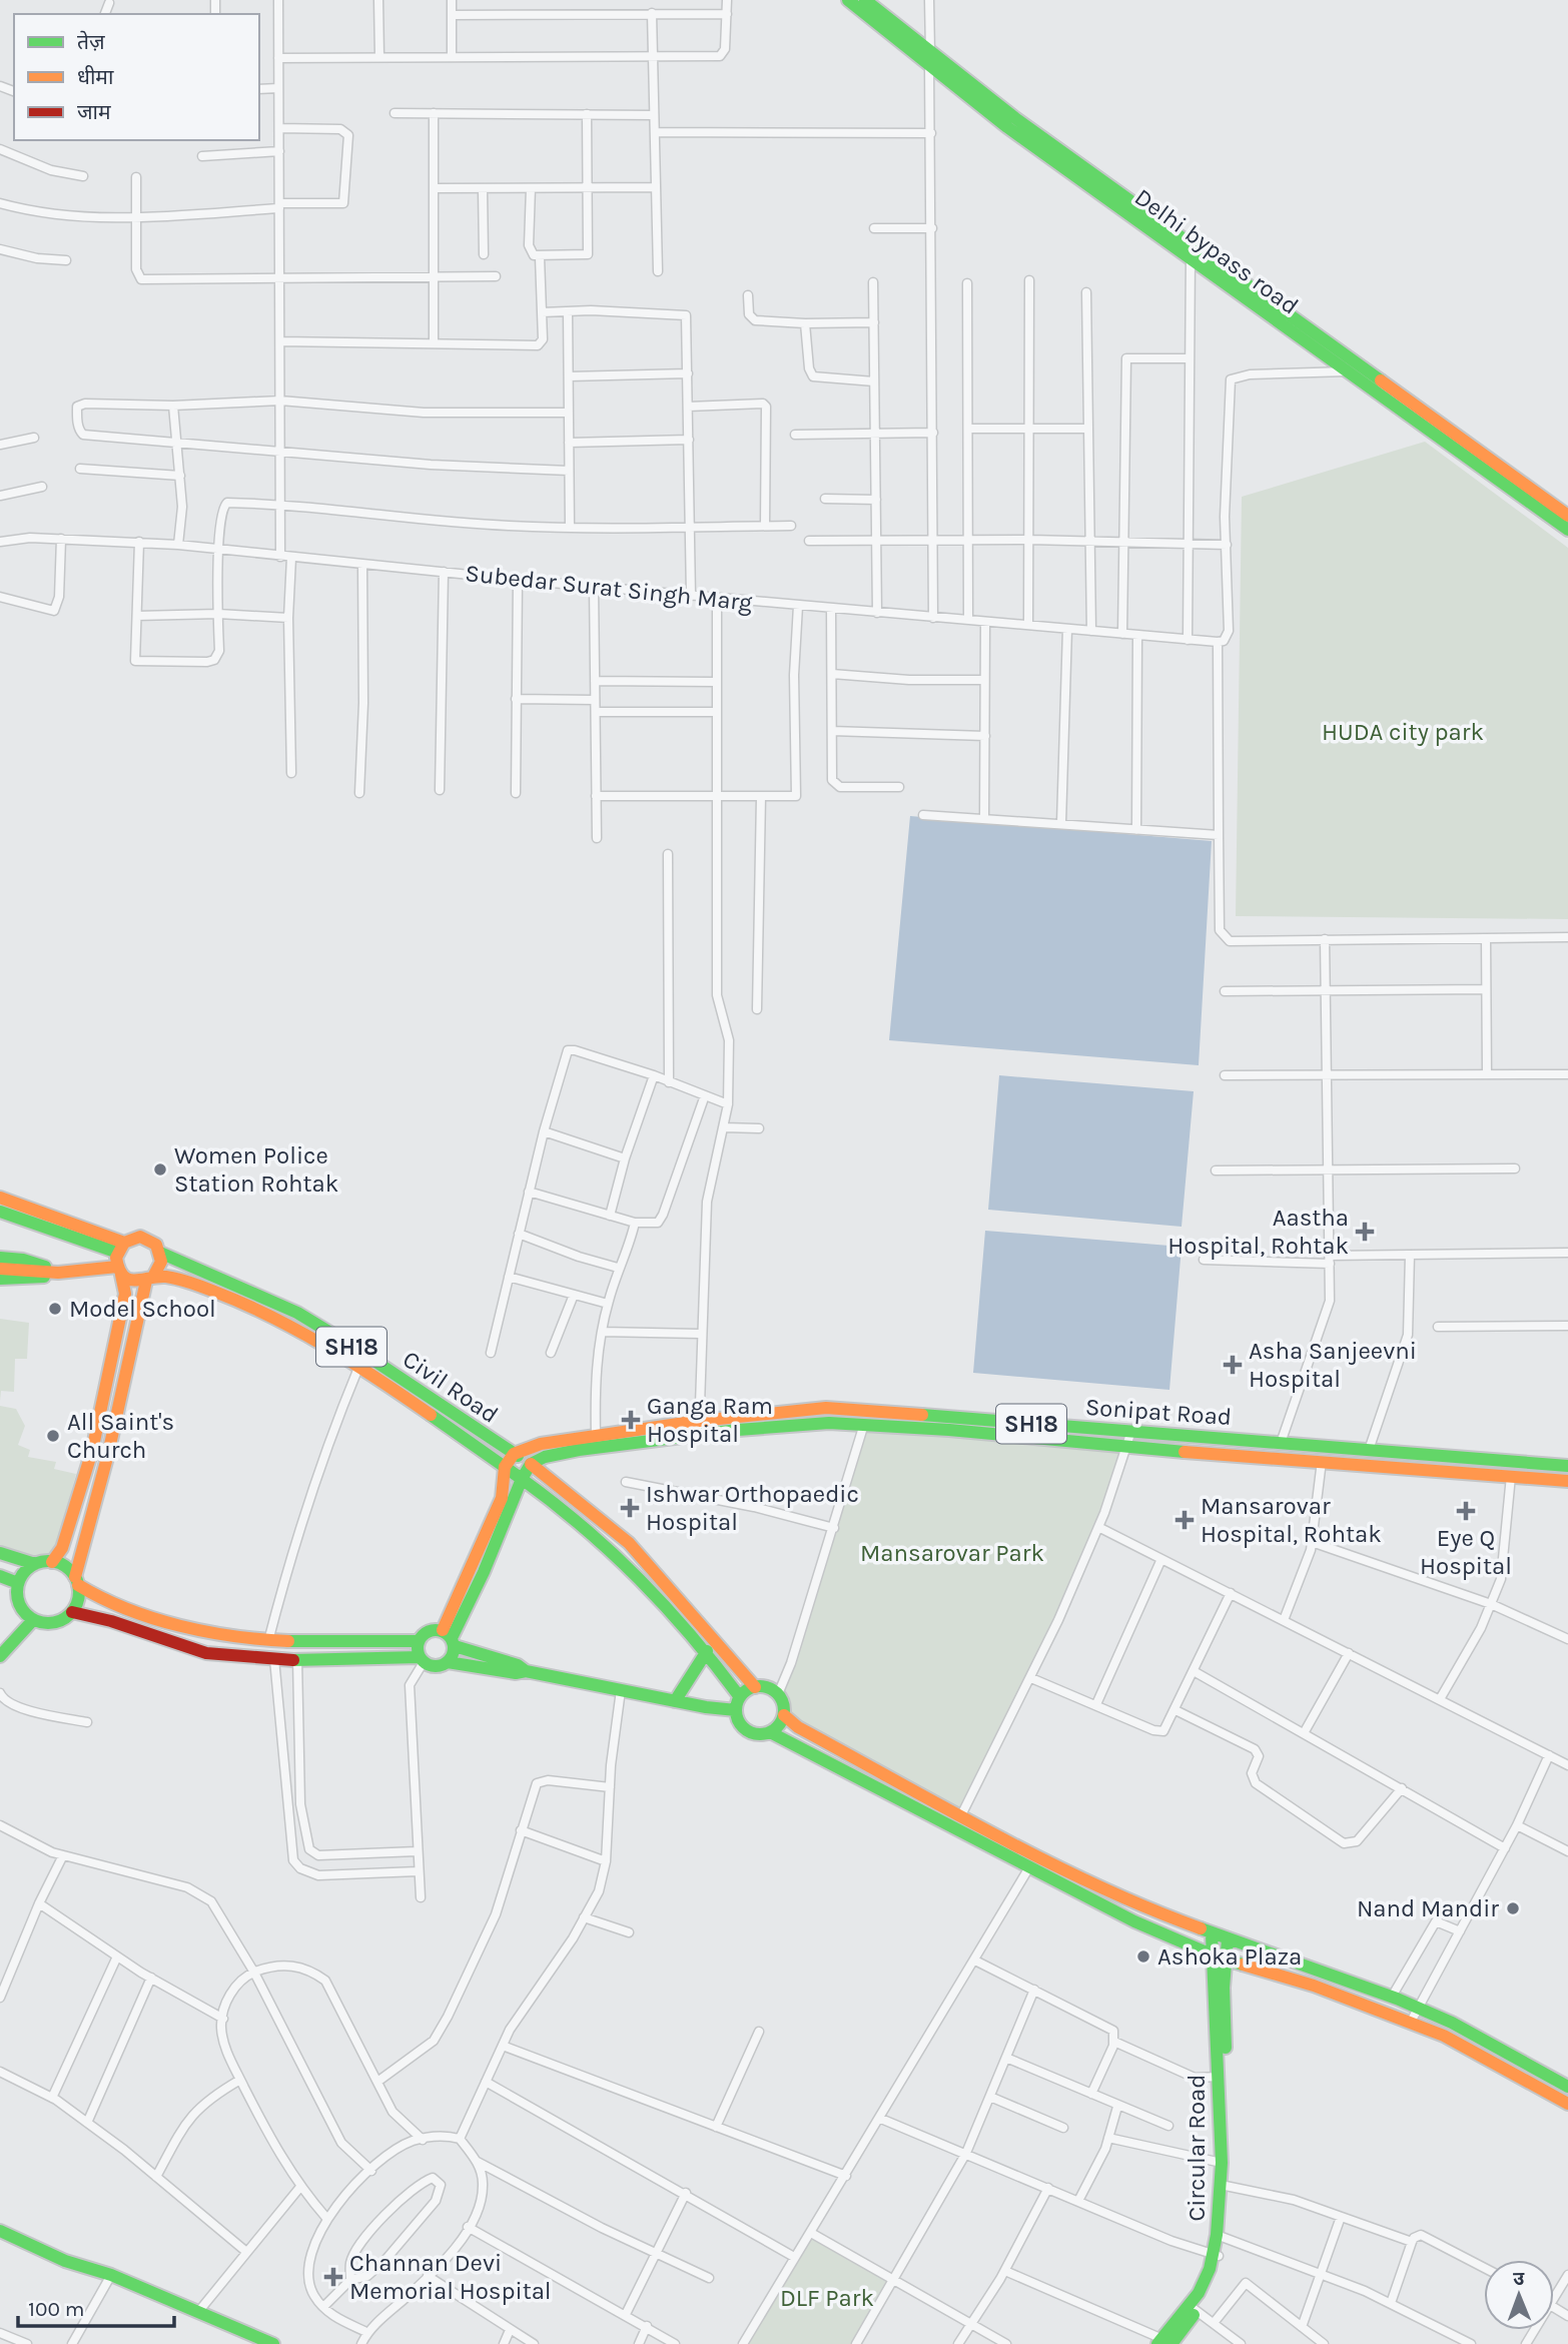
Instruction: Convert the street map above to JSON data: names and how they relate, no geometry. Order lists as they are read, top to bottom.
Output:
{
  "streets": {
    "main road": [
      "Delhi bypass road",
      "SH18",
      "Civil Road",
      "Sonipat Road",
      "Circular Road"
    ],
    "street": ["Subedar Surat Singh Marg"]
  },
  "crossings": [
    ["SH18", "Civil Road"],
    ["Civil Road", "Sonipat Road"]
  ],
  "parks": ["HUDA city park", "Mansarovar Park", "DLF Park"],
  "places": {
    "other": [
      "Women Police Station Rohtak",
      "Model School",
      "All Saint's Church",
      "Nand Mandir",
      "Ashoka Plaza"
    ],
    "health": [
      "Aastha Hospital, Rohtak",
      "Asha Sanjeevni Hospital",
      "Ganga Ram Hospital",
      "Ishwar Orthopaedic Hospital",
      "Eye Q Hospital",
      "Mansarovar Hospital, Rohtak",
      "Channan Devi Memorial Hospital"
    ]
  },
  "legend": ["तेज़", "धीमा", "जाम"],
  "scale_bar": "100 m",
  "north": "top"
}
